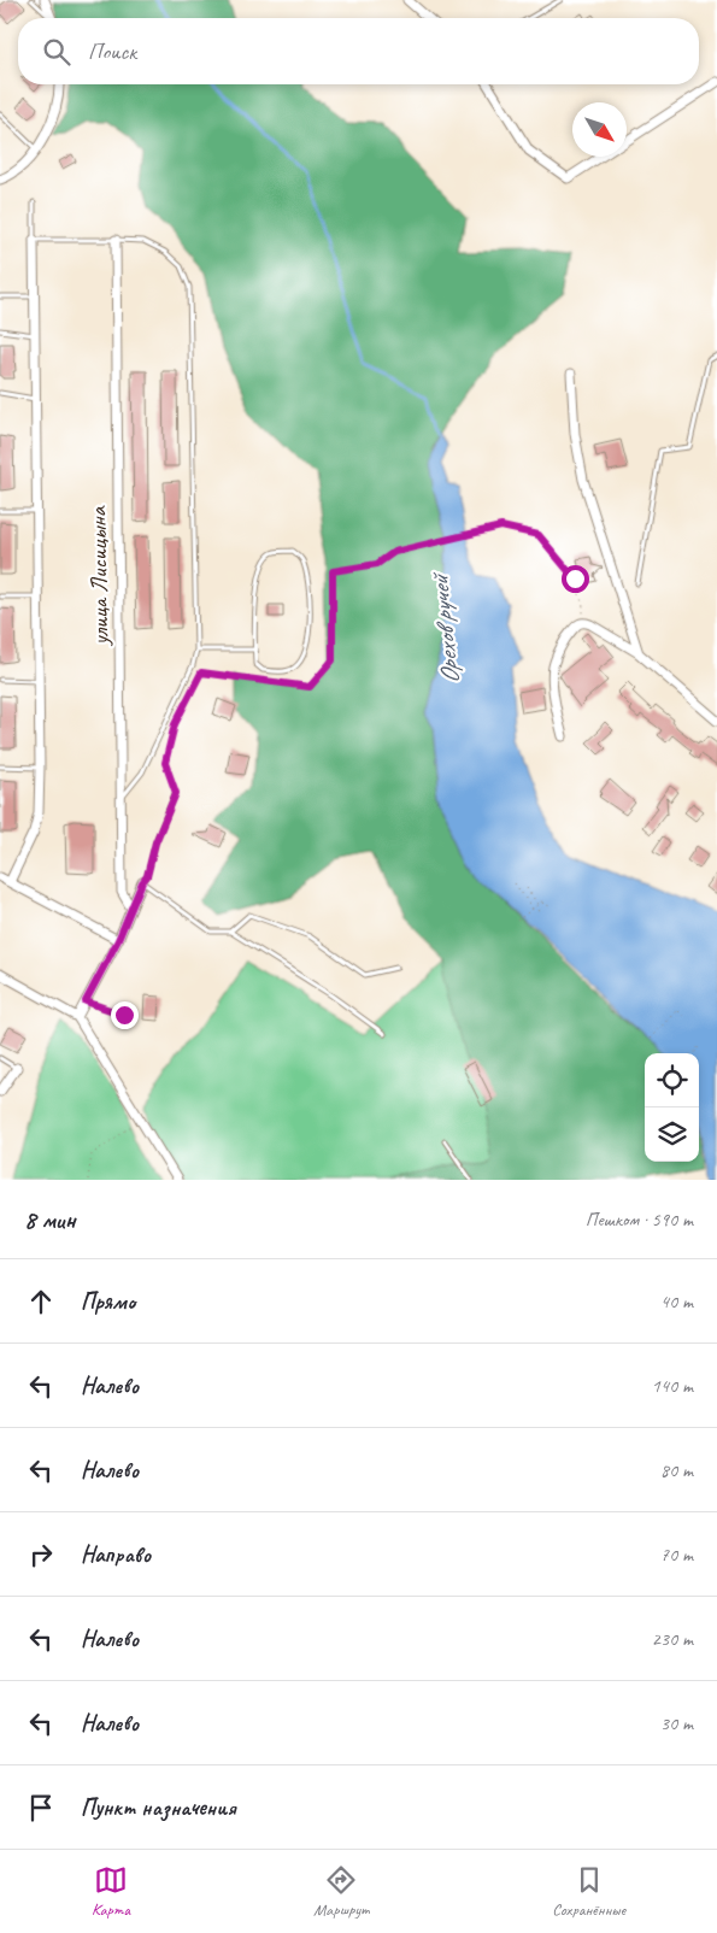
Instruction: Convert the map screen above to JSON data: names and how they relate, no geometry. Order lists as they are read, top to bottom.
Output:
{
  "streets": {
    "street": ["улица Лисицына"]
  },
  "water": ["Орехов ручей"],
  "north": "bottom right",
  "page": {
    "search": "Поиск",
    "heading": ["8 мин", "Пешком · 590 m"],
    "list": [
      ["Прямо", "40 m"],
      ["Налево", "140 m"],
      ["Налево", "80 m"],
      ["Направо", "70 m"],
      ["Налево", "230 m"],
      ["Налево", "30 m"],
      "Пункт назначения"
    ],
    "nav": ["Карта", "Маршрут", "Сохранённые"]
  }
}
